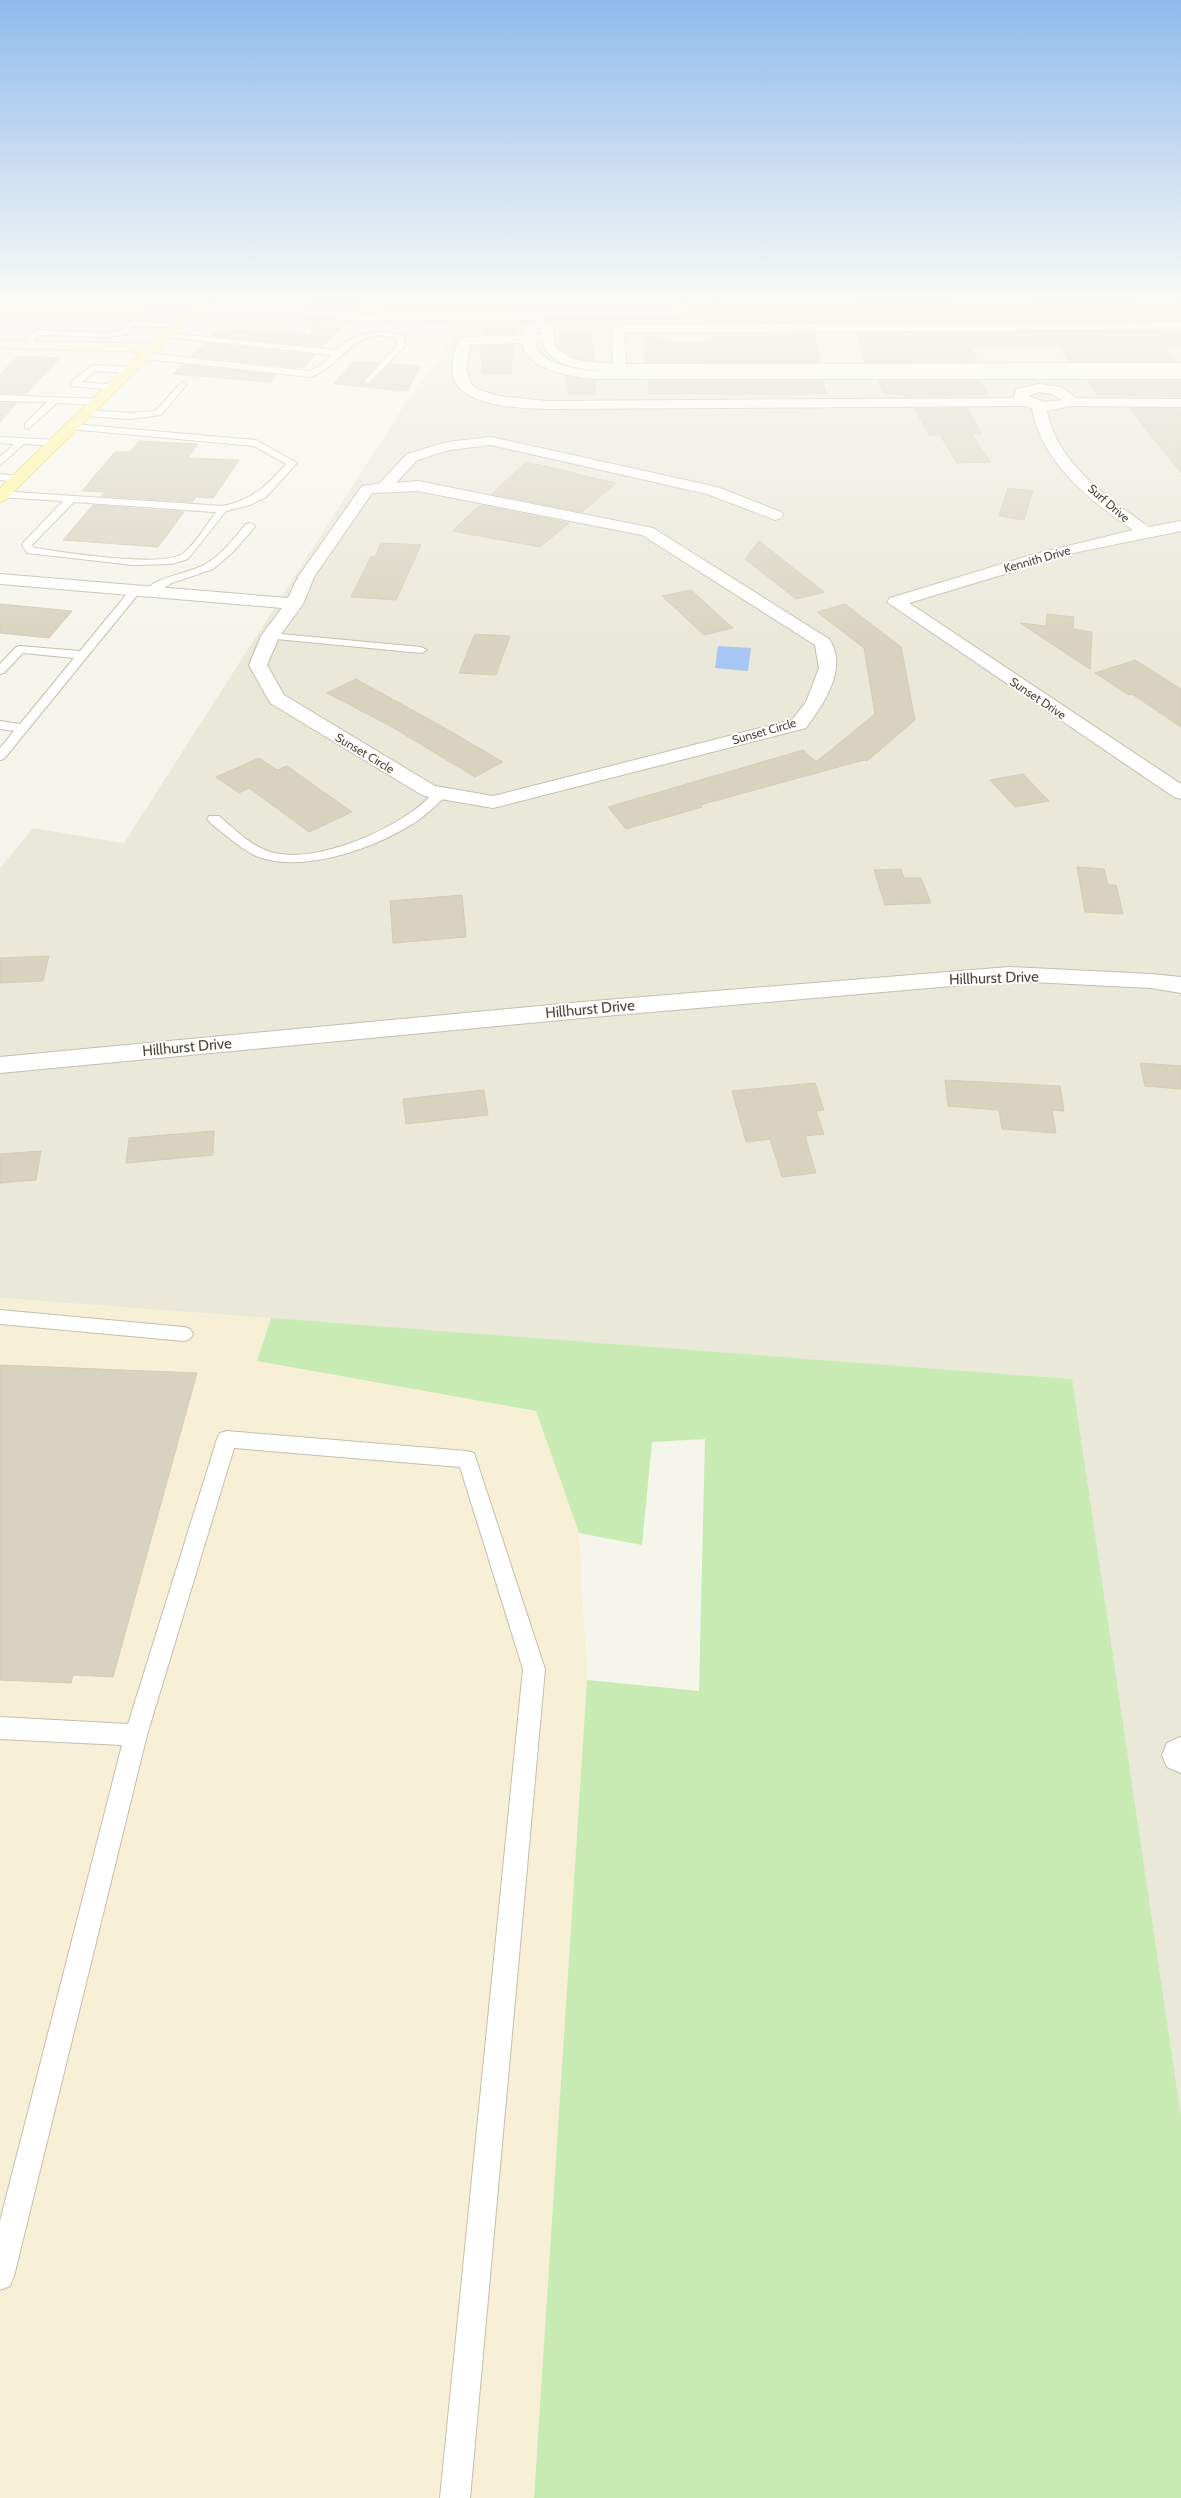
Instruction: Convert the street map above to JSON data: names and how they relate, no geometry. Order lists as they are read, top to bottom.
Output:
{
  "streets": {
    "street": [
      "Surf Drive",
      "Kennith Drive",
      "Sunset Drive",
      "Sunset Circle",
      "Hillhurst Drive"
    ]
  },
  "crossings": [
    ["Surf Drive", "Kennith Drive"],
    ["Kennith Drive", "Sunset Drive"]
  ]
}
